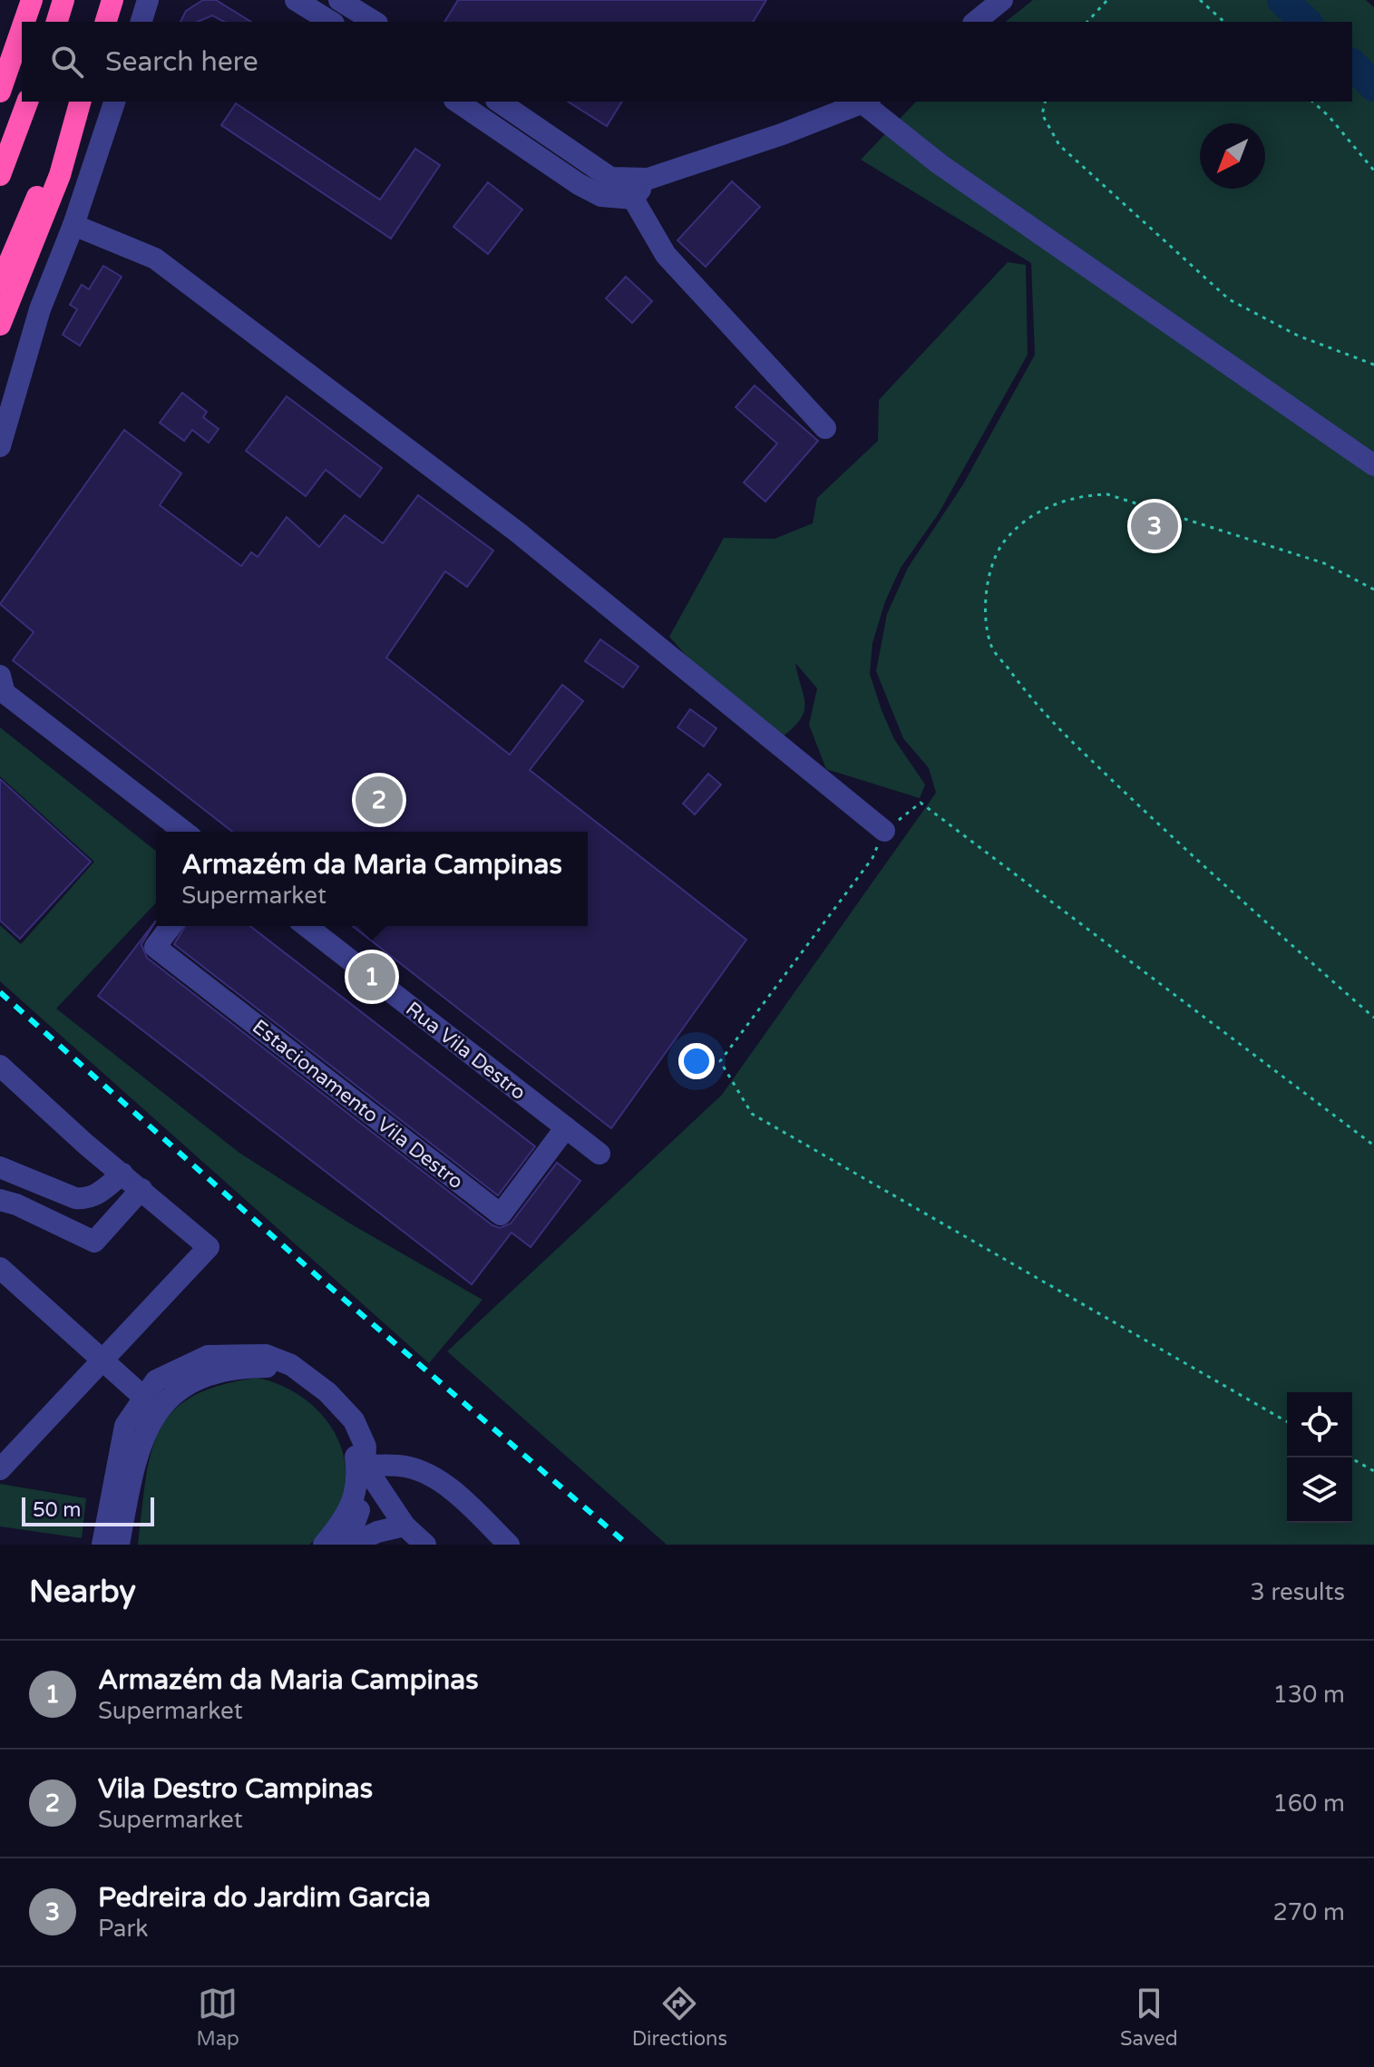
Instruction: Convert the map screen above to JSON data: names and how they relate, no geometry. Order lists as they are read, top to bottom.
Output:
{
  "streets": {
    "street": ["Rua Vila Destro", "Estacionamento Vila Destro"]
  },
  "crossings": [
    ["Rua Vila Destro", "Estacionamento Vila Destro"]
  ],
  "scale_bar": "50 m",
  "north": "bottom left",
  "page": {
    "search": "Search here",
    "pins": ["3", "2", "1"],
    "popup": ["Armazém da Maria Campinas", "Supermarket"],
    "scale": "50 m",
    "heading": ["Nearby", "3 results"],
    "list": [
      {
        "mark": "1",
        "name": "Armazém da Maria Campinas",
        "note": "Supermarket",
        "value": "130 m"
      },
      {
        "mark": "2",
        "name": "Vila Destro Campinas",
        "note": "Supermarket",
        "value": "160 m"
      },
      {
        "mark": "3",
        "name": "Pedreira do Jardim Garcia",
        "note": "Park",
        "value": "270 m"
      }
    ],
    "nav": ["Map", "Directions", "Saved"]
  }
}
